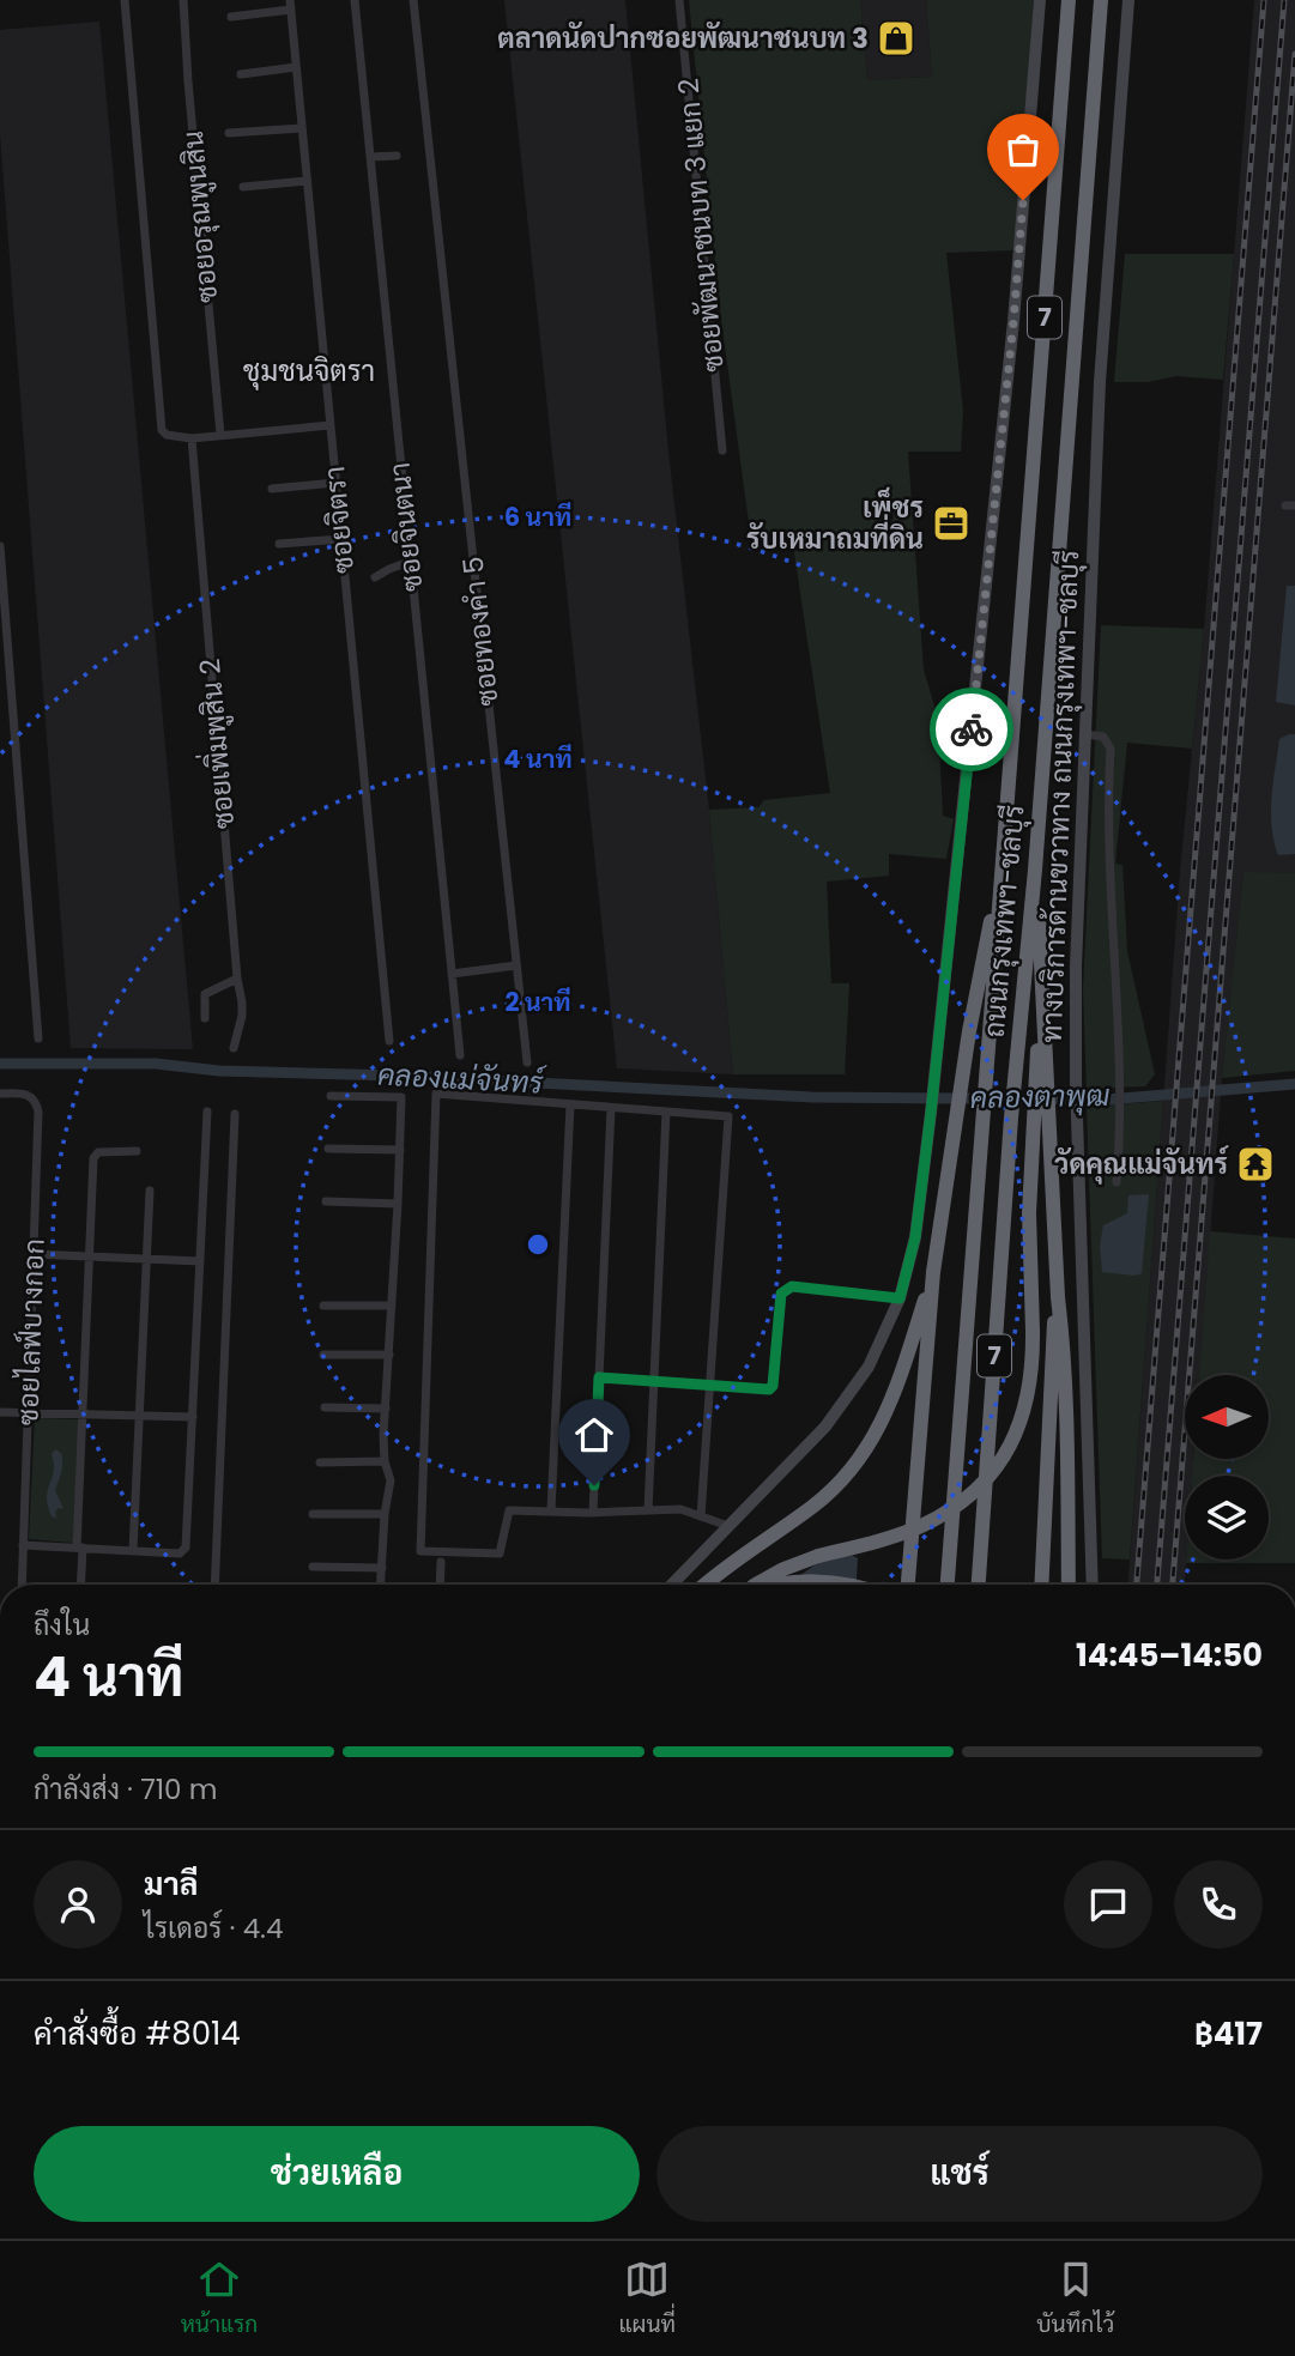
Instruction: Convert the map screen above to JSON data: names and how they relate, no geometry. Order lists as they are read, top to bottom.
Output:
{
  "streets": {
    "highway": ["7", "ถนนกรุงเทพฯ-ชลบุรี"],
    "main road": ["ทางบริการด้านขวาทาง ถนนกรุงเทพฯ-ชลบุรี"],
    "street": [
      "ซอยอรุณพูนสิน",
      "ซอยพัฒนาชนบท 3 แยก 2",
      "ซอยจิตรา",
      "ซอยจินตนา",
      "ซอยทองคำ 5",
      "ซอยเพิ่มพูสิน 2",
      "ซอยไลฟ์บางกอก"
    ]
  },
  "districts": ["ชุมชนจิตรา"],
  "water": ["คลองแม่จันทร์", "คลองตาพุฒ"],
  "places": {
    "shop": ["ตลาดนัดปากซอยพัฒนาชนบท 3"],
    "office": ["เพ็ชร รับเหมาถมที่ดิน"],
    "temple": ["วัดคุณแม่จันทร์"]
  },
  "north": "left",
  "page": {
    "heading": ["4 นาที", "ถึงใน", "14:45–14:50"],
    "panel": [
      "มาลี",
      "ไรเดอร์ · 4.4",
      "คำสั่งซื้อ #8014",
      "฿417"
    ],
    "bar": "กำลังส่ง · 710 m",
    "buttons": ["ช่วยเหลือ", "แชร์"],
    "tabs": ["หน้าแรก", "แผนที่", "บันทึกไว้"]
  },
  "rings": ["6 นาที", "4 นาที", "2 นาที"]
}
